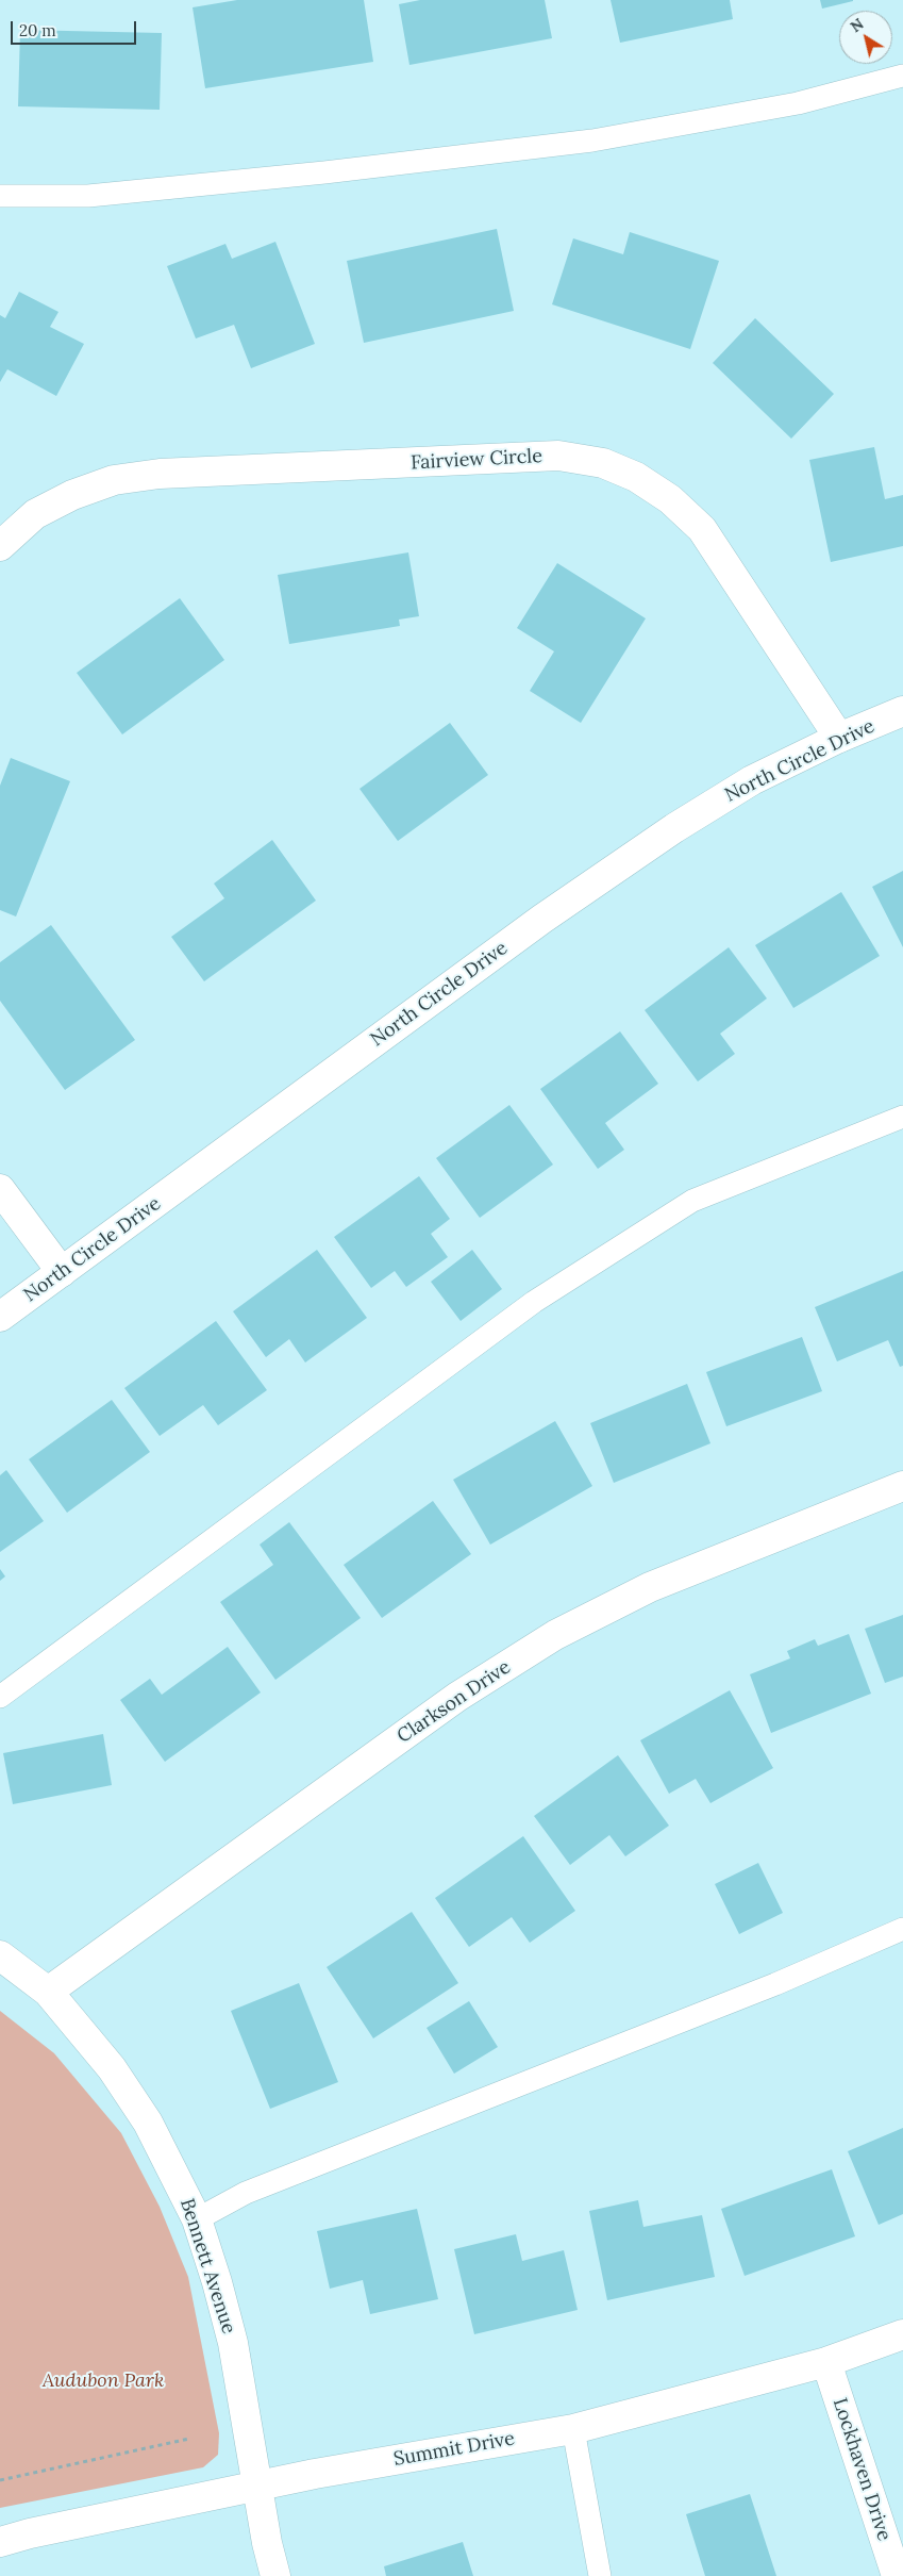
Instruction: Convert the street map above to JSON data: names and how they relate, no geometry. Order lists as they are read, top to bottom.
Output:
{
  "streets": {
    "street": [
      "Fairview Circle",
      "North Circle Drive",
      "Clarkson Drive",
      "Bennett Avenue",
      "Summit Drive",
      "Lockhaven Drive"
    ]
  },
  "crossings": [
    ["Fairview Circle", "North Circle Drive"],
    ["Clarkson Drive", "Bennett Avenue"],
    ["Bennett Avenue", "Summit Drive"],
    ["Summit Drive", "Lockhaven Drive"]
  ],
  "parks": ["Audubon Park"],
  "scale_bar": "20 m",
  "north": "top left"
}
